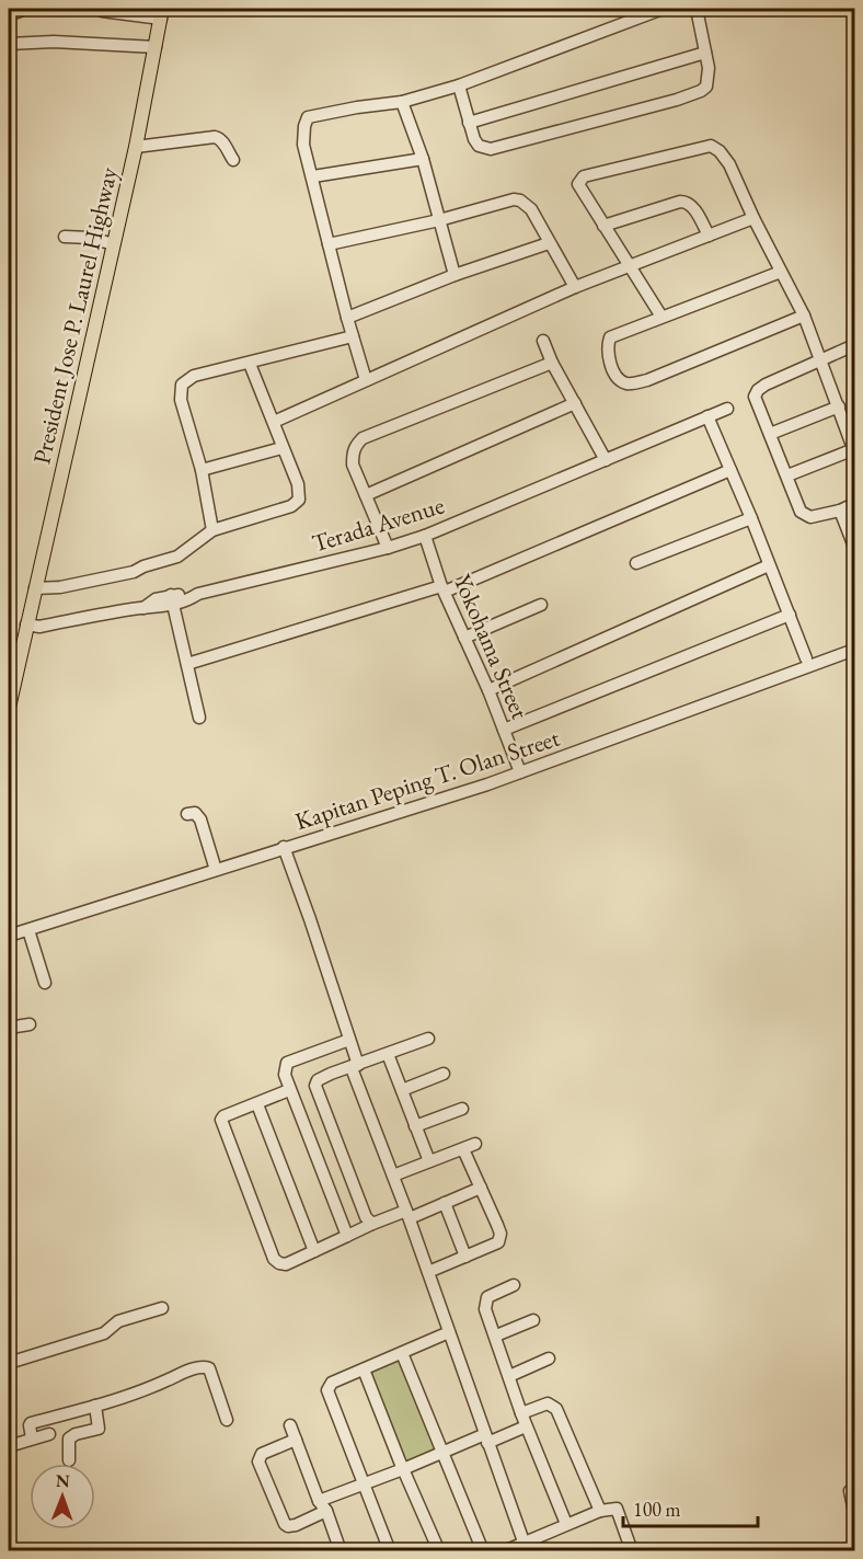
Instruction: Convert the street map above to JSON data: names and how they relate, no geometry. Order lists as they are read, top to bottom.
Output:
{
  "streets": {
    "main road": ["President Jose P. Laurel Highway"],
    "street": ["Terada Avenue", "Yokohama Street", "Kapitan Peping T. Olan Street"]
  },
  "crossings": [
    ["President Jose P. Laurel Highway", "Terada Avenue"],
    ["Terada Avenue", "Yokohama Street"],
    ["Yokohama Street", "Kapitan Peping T. Olan Street"]
  ],
  "scale_bar": "100 m",
  "north": "top"
}
